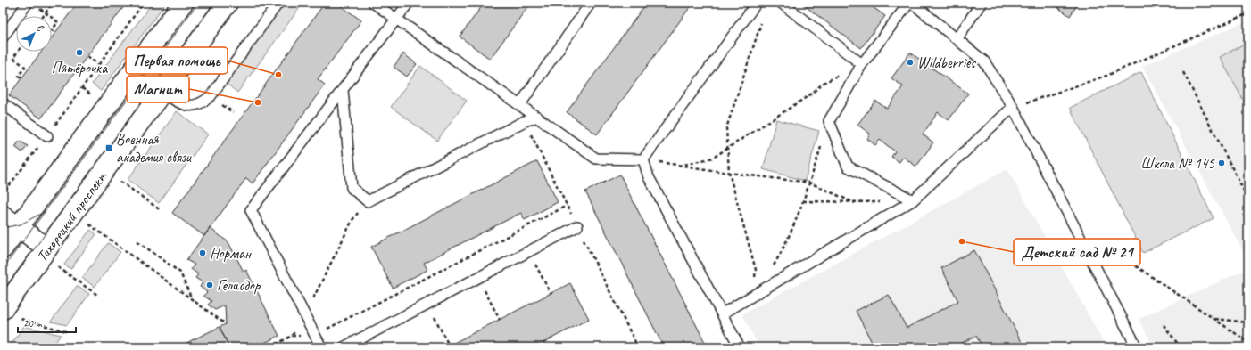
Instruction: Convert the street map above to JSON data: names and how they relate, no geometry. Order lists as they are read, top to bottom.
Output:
{
  "streets": {
    "main road": ["Тихорецкий проспект"]
  },
  "places": {
    "other": [
      "Пятёрочка",
      "Wildberries",
      "Первая помощь",
      "Магнит",
      "Школа № 145",
      "Детский сад № 21",
      "Норман",
      "Гелиодор"
    ],
    "transit": ["Военная академия связи"]
  },
  "scale_bar": "20 m",
  "north": "top right"
}
